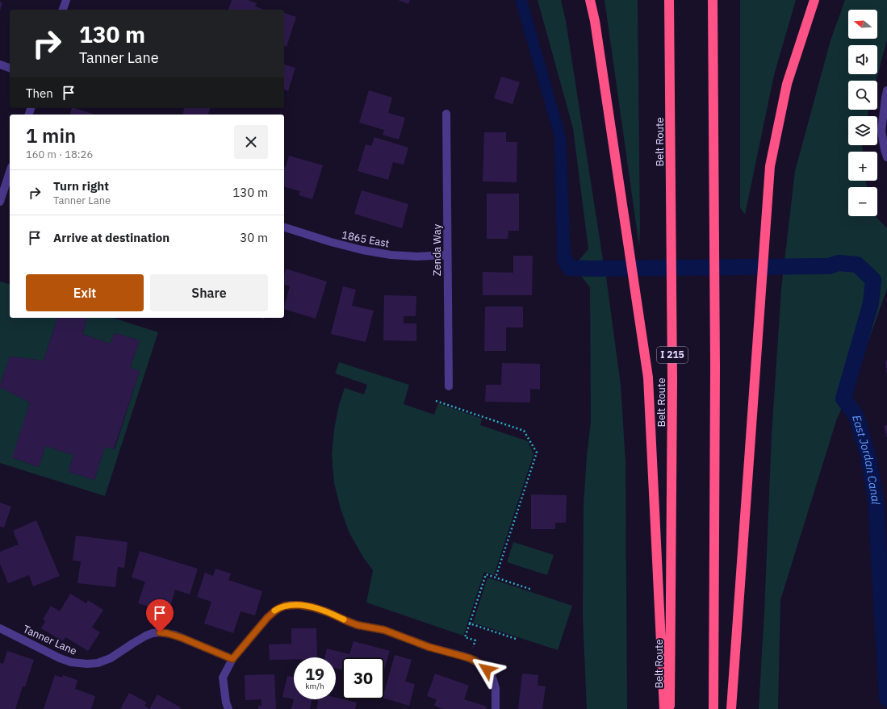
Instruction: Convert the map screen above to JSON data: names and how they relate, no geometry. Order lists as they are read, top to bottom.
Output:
{
  "streets": {
    "highway": ["Belt Route", "I 215"],
    "street": ["1865 East", "Zenda Way", "Tanner Lane"]
  },
  "crossings": [
    ["1865 East", "Zenda Way"]
  ],
  "water": ["East Jordan Canal"],
  "north": "left",
  "page": {
    "map_buttons": ["+", "−"],
    "turn": ["130 m", "Tanner Lane"],
    "then": "Then",
    "heading": ["1 min", "160 m · 18:26"],
    "list": [
      {
        "name": "Turn right",
        "note": "Tanner Lane",
        "value": "130 m"
      },
      {
        "name": "Arrive at destination",
        "value": "30 m"
      }
    ],
    "buttons": ["Exit", "Share"],
    "speed": "19 km/h",
    "limit": "30"
  }
}
